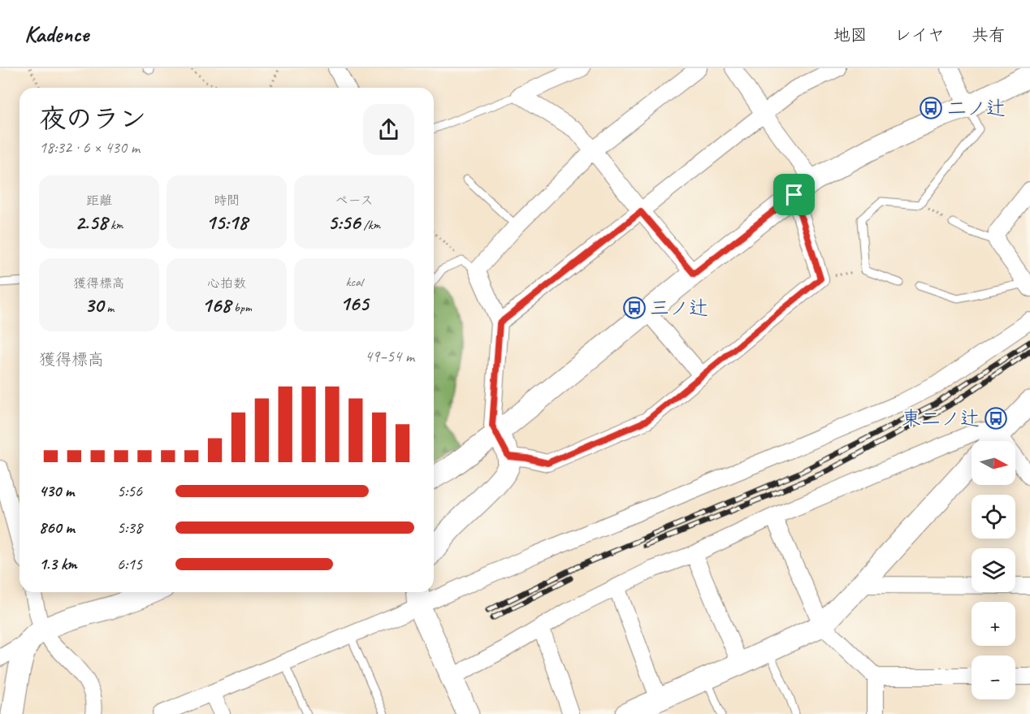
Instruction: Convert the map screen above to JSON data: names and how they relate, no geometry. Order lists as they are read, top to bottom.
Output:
{
  "places": {
    "bus stop": ["二ノ辻", "三ノ辻", "東二ノ辻"]
  },
  "north": "right",
  "page": {
    "header": "Kadence",
    "nav": ["地図", "レイヤ", "共有"],
    "heading": ["夜のラン", "18:32 · 6 × 430 m"],
    "stats": [
      ["距離", "2.58 km"],
      ["時間", "15:18"],
      ["ペース", "5:56 /km"],
      ["獲得標高", "30 m"],
      ["心拍数", "168 bpm"],
      ["kcal", "165"]
    ],
    "chart": ["獲得標高", "49–54 m"],
    "map_buttons": ["+", "−"],
    "list": [
      {
        "name": "430 m",
        "note": "5:56"
      },
      {
        "name": "860 m",
        "note": "5:38"
      },
      {
        "name": "1.3 km",
        "note": "6:15"
      }
    ]
  }
}
